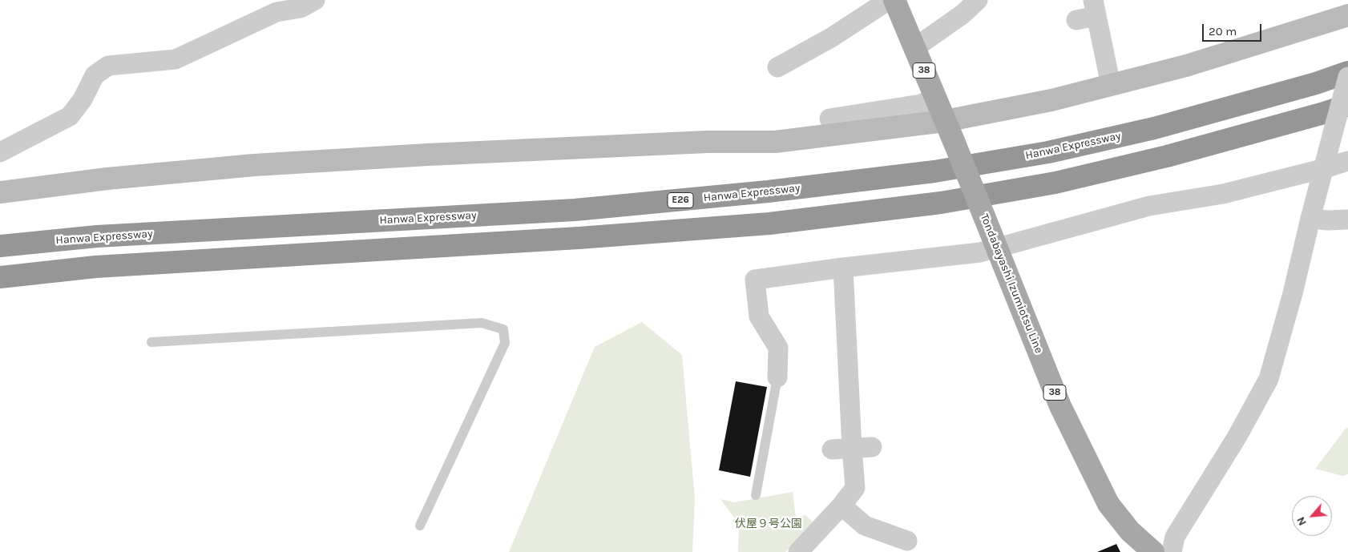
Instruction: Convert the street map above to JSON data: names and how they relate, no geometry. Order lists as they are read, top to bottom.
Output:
{
  "streets": {
    "highway": ["Hanwa Expressway", "E26"],
    "main road": ["38", "Tondabayashi Izumiotsu Line"]
  },
  "parks": ["伏屋９号公園"],
  "scale_bar": "20 m",
  "north": "bottom left"
}
